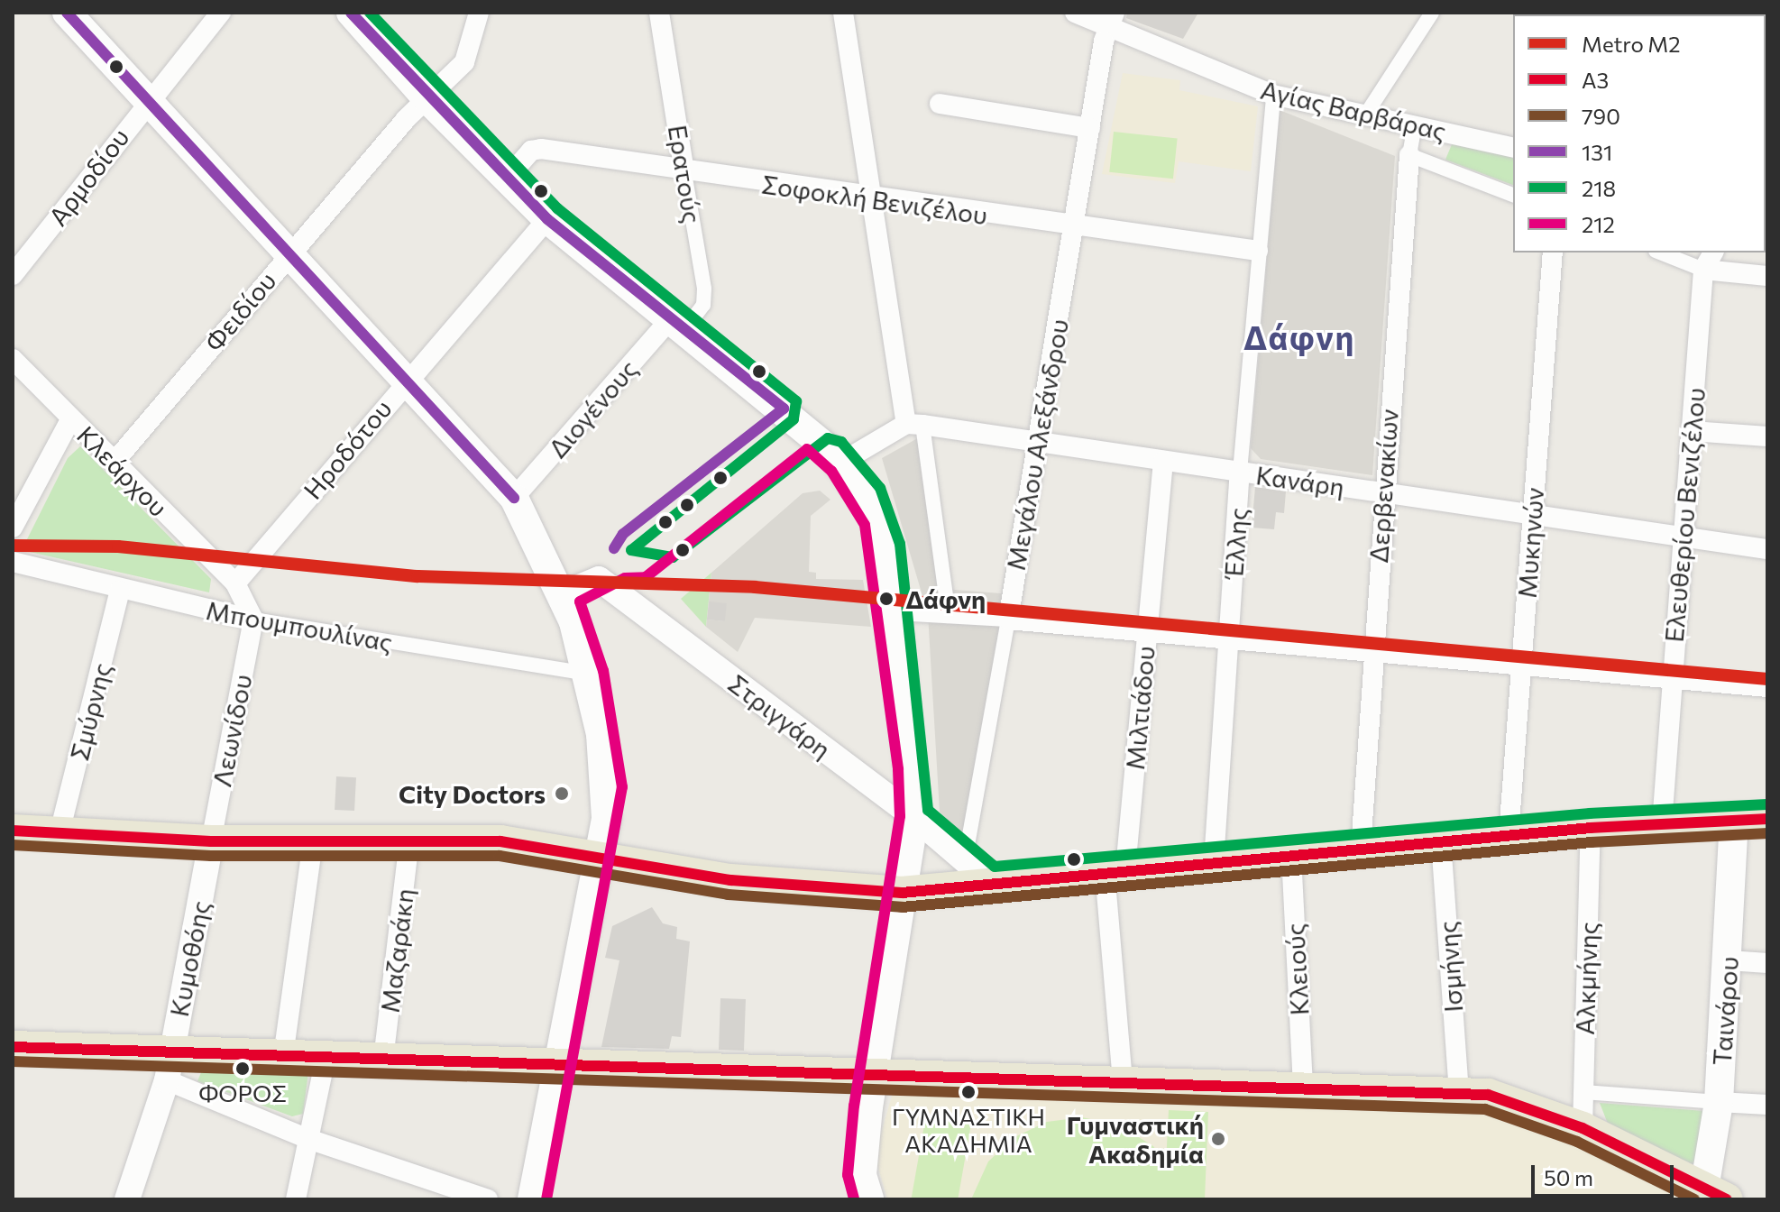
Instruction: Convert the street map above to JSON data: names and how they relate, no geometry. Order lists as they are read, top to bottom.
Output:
{
  "streets": {
    "main road": ["Ταινάρου"],
    "street": [
      "Αγίας Βαρβάρας",
      "Ερατούς",
      "Αρμοδίου",
      "Σοφοκλή Βενιζέλου",
      "Φειδίου",
      "Διογένους",
      "Μεγάλου Αλεξάνδρου",
      "Ηροδότου",
      "Κλεάρχου",
      "Κανάρη",
      "Δερβενακίων",
      "Ελευθερίου Βενιζέλου",
      "Έλλης",
      "Μυκηνών",
      "Μπουμπουλίνας",
      "Μιλτιάδου",
      "Σμύρνης",
      "Στριγγάρη",
      "Λεωνίδου",
      "Μαζαράκη",
      "Κυμοθόης",
      "Ισμήνης",
      "Κλειούς",
      "Αλκμήνης"
    ]
  },
  "crossings": [
    ["Αγίας Βαρβάρας", "Μεγάλου Αλεξάνδρου"],
    ["Αγίας Βαρβάρας", "Δερβενακίων"],
    ["Αγίας Βαρβάρας", "Έλλης"],
    ["Ερατούς", "Σοφοκλή Βενιζέλου"],
    ["Ερατούς", "Διογένους"],
    ["Σοφοκλή Βενιζέλου", "Μεγάλου Αλεξάνδρου"],
    ["Σοφοκλή Βενιζέλου", "Έλλης"],
    ["Φειδίου", "Κλεάρχου"],
    ["Μεγάλου Αλεξάνδρου", "Κανάρη"],
    ["Μεγάλου Αλεξάνδρου", "Στριγγάρη"],
    ["Ηροδότου", "Κλεάρχου"],
    ["Κλεάρχου", "Μπουμπουλίνας"],
    ["Κλεάρχου", "Λεωνίδου"],
    ["Κανάρη", "Δερβενακίων"],
    ["Κανάρη", "Ελευθερίου Βενιζέλου"],
    ["Κανάρη", "Έλλης"],
    ["Κανάρη", "Μυκηνών"],
    ["Κανάρη", "Μιλτιάδου"],
    ["Μπουμπουλίνας", "Σμύρνης"],
    ["Μπουμπουλίνας", "Λεωνίδου"],
    ["Λεωνίδου", "Κυμοθόης"]
  ],
  "districts": ["Δάφνη"],
  "places": [
    "Δάφνη",
    "City Doctors",
    "ΦΟΡΟΣ",
    "ΓΥΜΝΑΣΤΙΚΗ ΑΚΑΔΗΜΙΑ",
    "Γυμναστική Ακαδημία"
  ],
  "lines": [
    "transit line 131",
    "transit line 218",
    "transit line 212",
    "metro line Μ2",
    "transit line Α3",
    "transit line 790"
  ],
  "legend": [
    "Metro Μ2",
    "Α3",
    "790",
    "131",
    "218",
    "212"
  ],
  "scale_bar": "50 m"
}
